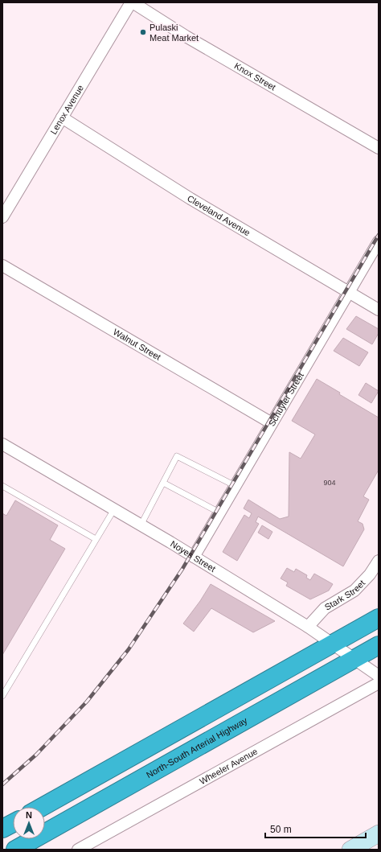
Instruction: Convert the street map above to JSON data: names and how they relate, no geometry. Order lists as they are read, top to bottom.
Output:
{
  "streets": {
    "highway": ["North-South Arterial Highway"],
    "street": [
      "Knox Street",
      "Lenox Avenue",
      "Cleveland Avenue",
      "Walnut Street",
      "Schuyler Street",
      "Noyes Street",
      "Stark Street",
      "Wheeler Avenue"
    ]
  },
  "crossings": [
    ["Knox Street", "Lenox Avenue"],
    ["Lenox Avenue", "Cleveland Avenue"],
    ["Cleveland Avenue", "Schuyler Street"],
    ["Walnut Street", "Schuyler Street"],
    ["Schuyler Street", "Noyes Street"],
    ["Noyes Street", "Stark Street"],
    ["Noyes Street", "North-South Arterial Highway"]
  ],
  "places": ["Pulaski Meat Market"],
  "house_numbers": ["904"],
  "scale_bar": "50 m",
  "north": "top"
}
